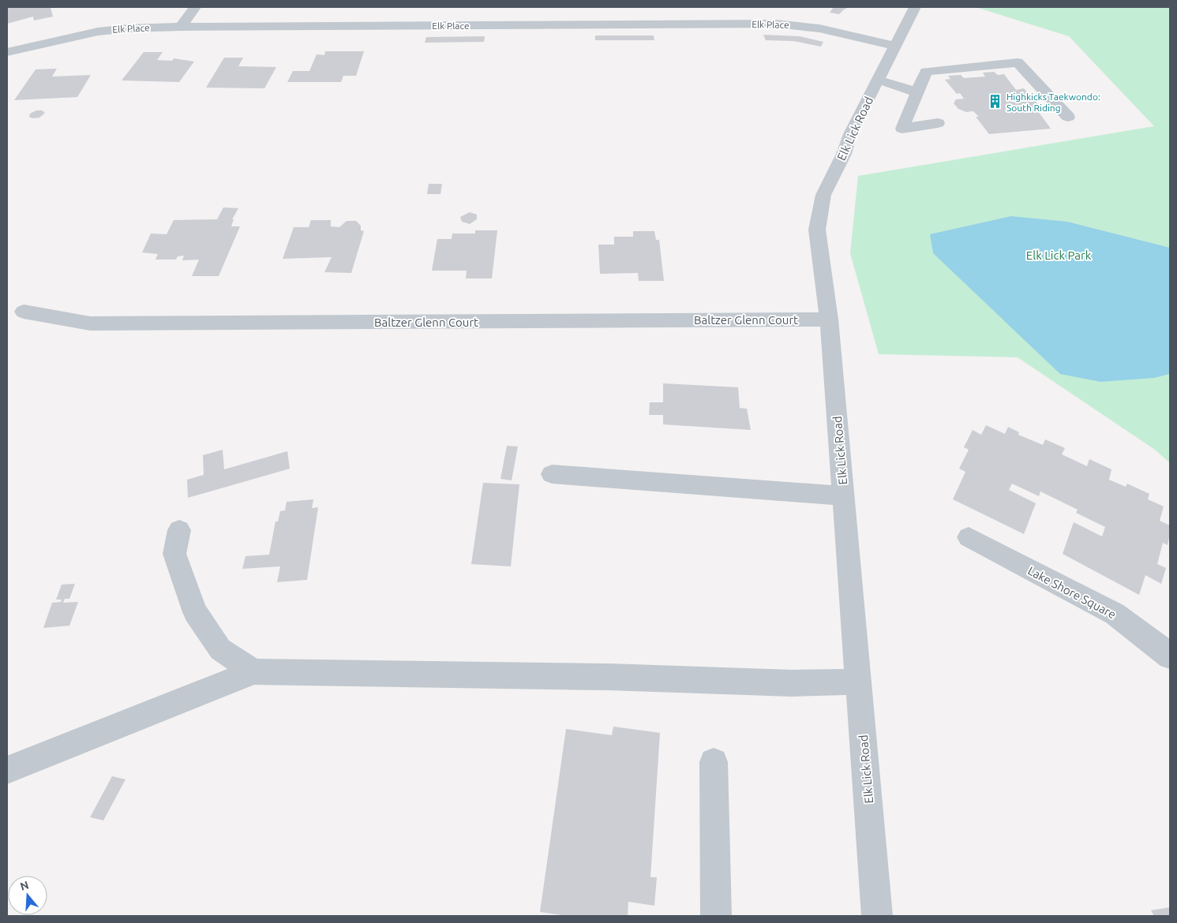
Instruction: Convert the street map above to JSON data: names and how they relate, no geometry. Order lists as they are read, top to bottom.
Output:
{
  "streets": {
    "street": [
      "Elk Place",
      "Elk Lick Road",
      "Baltzer Glenn Court",
      "Lake Shore Square"
    ]
  },
  "crossings": [
    ["Elk Place", "Elk Lick Road"],
    ["Elk Lick Road", "Baltzer Glenn Court"]
  ],
  "parks": ["Elk Lick Park"],
  "places": {
    "building": ["Highkicks Taekwondo: South Riding"]
  },
  "north": "top"
}
